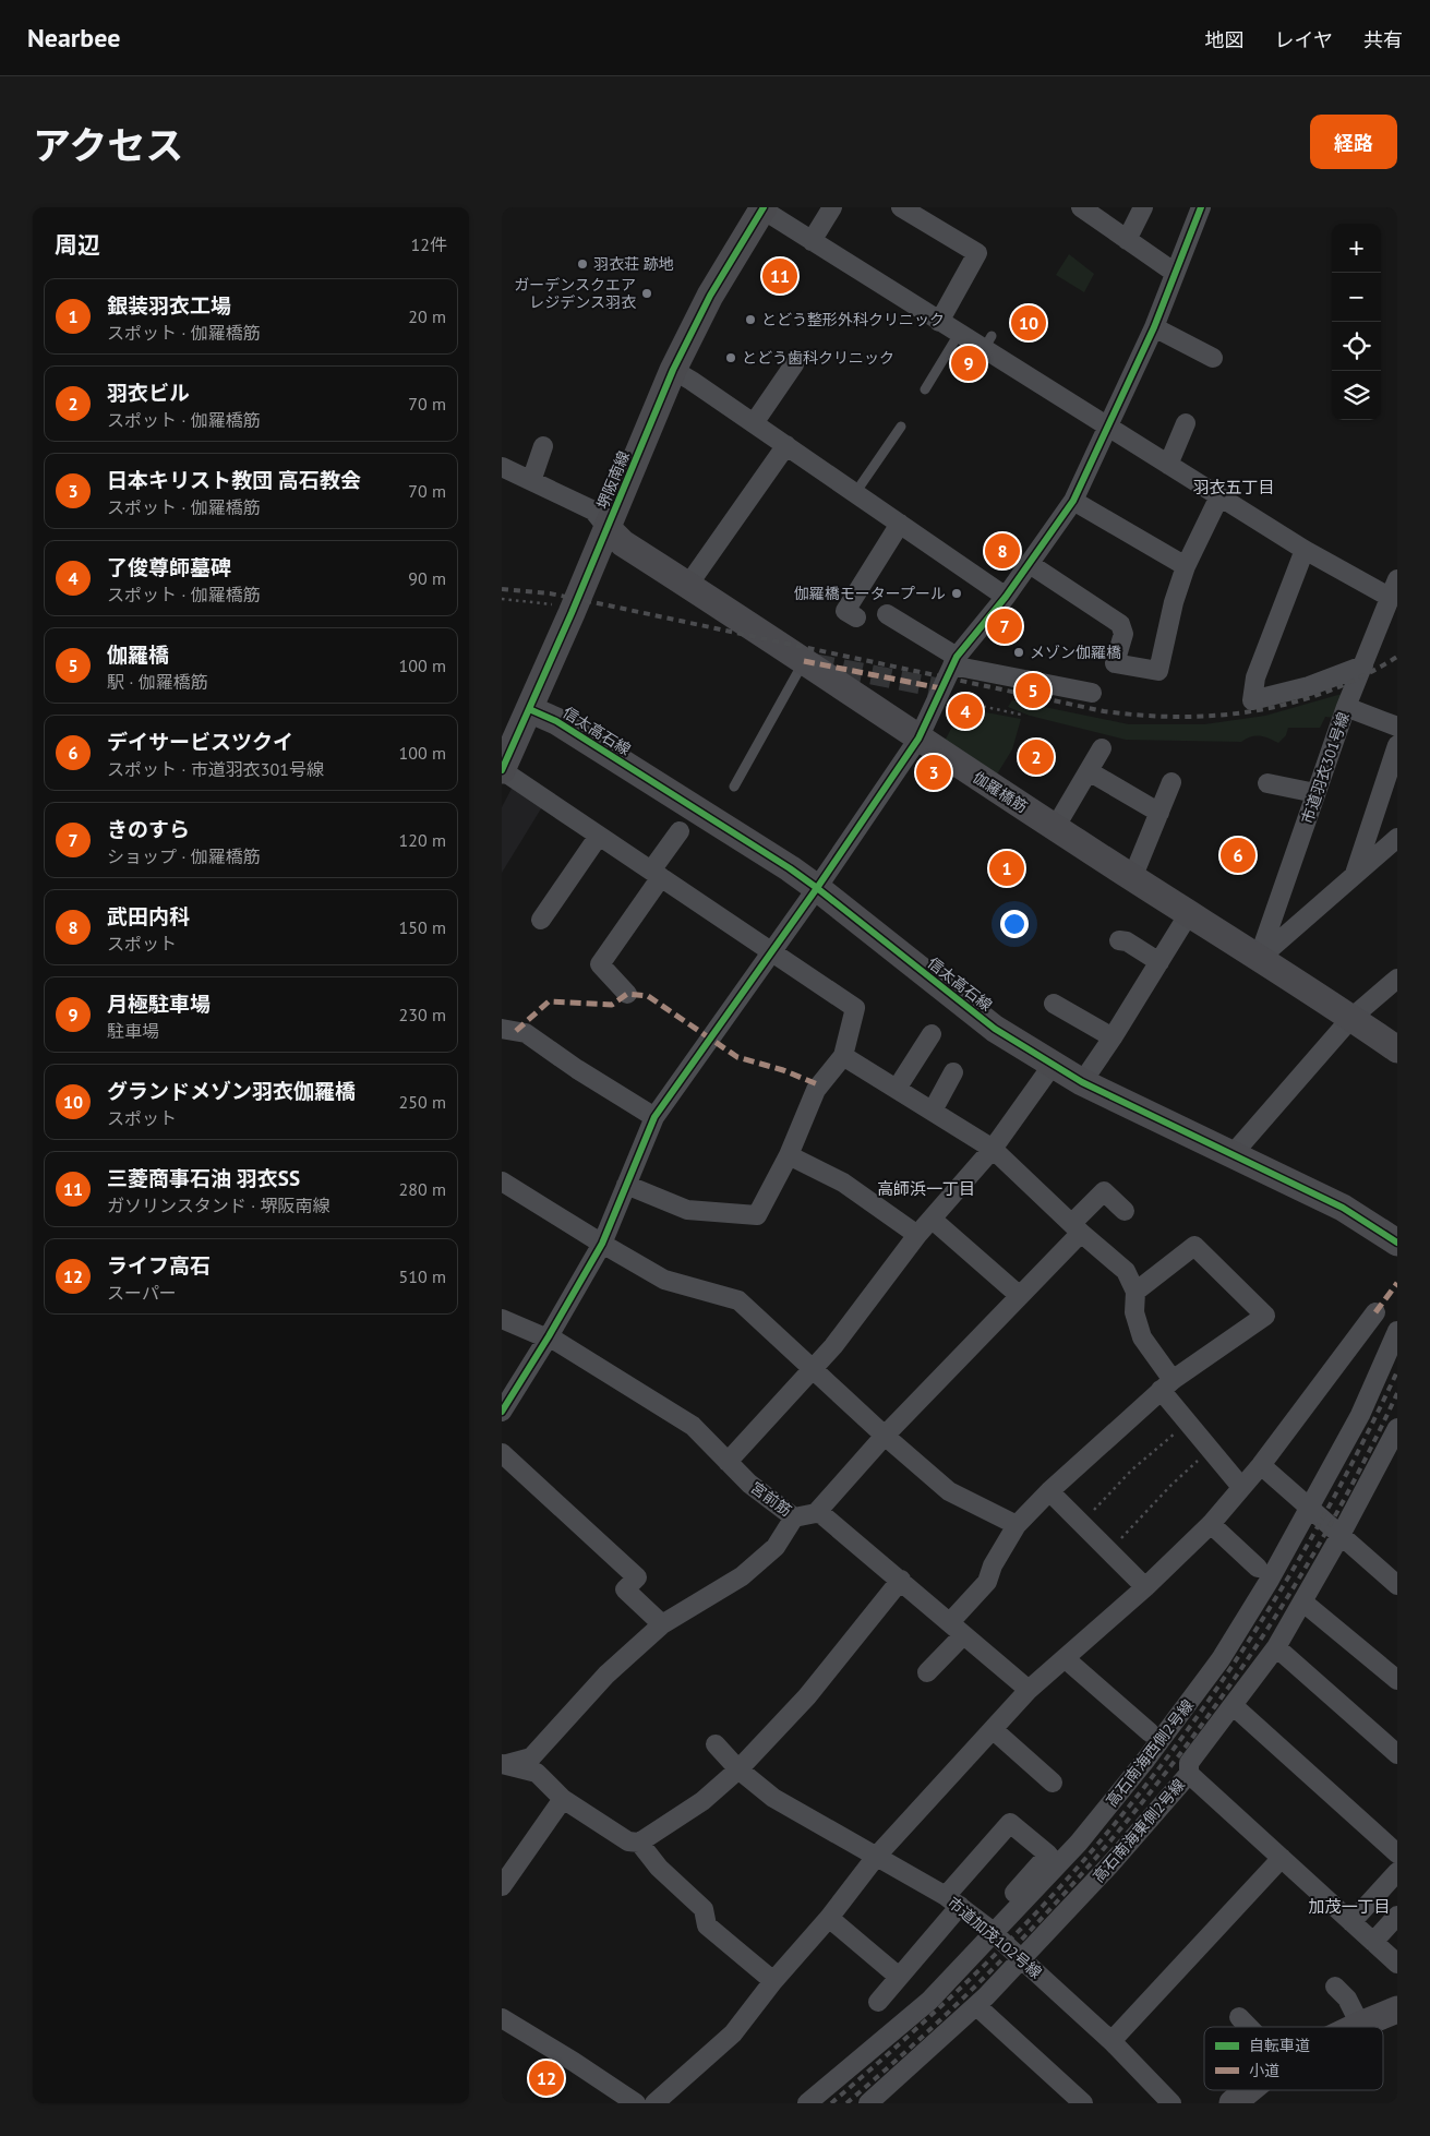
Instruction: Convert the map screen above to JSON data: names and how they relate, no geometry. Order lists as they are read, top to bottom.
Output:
{
  "streets": {
    "main road": ["堺阪南線", "信太高石線", "伽羅橋筋"],
    "street": [
      "市道羽衣301号線",
      "宮前筋",
      "高石南海西側2号線",
      "高石南海東側2号線",
      "市道加茂102号線"
    ]
  },
  "crossings": [
    ["堺阪南線", "信太高石線"],
    ["堺阪南線", "伽羅橋筋"],
    ["市道羽衣301号線", "伽羅橋筋"],
    ["高石南海西側2号線", "市道加茂102号線"],
    ["高石南海東側2号線", "市道加茂102号線"]
  ],
  "districts": ["羽衣五丁目", "高師浜一丁目", "加茂一丁目"],
  "places": [
    "羽衣荘 跡地",
    "ガーデンスクエア レジデンス羽衣",
    "とどう整形外科クリニック",
    "とどう歯科クリニック",
    "伽羅橋モータープール",
    "メゾン伽羅橋"
  ],
  "legend": ["自転車道", "小道"],
  "page": {
    "header": "Nearbee",
    "nav": ["地図", "レイヤ", "共有"],
    "title": "アクセス",
    "buttons": "経路",
    "heading": ["周辺", "12件"],
    "map_buttons": ["+", "−"],
    "pins": [
      "11",
      "10",
      "9",
      "8",
      "7",
      "5",
      "4",
      "2",
      "3",
      "6",
      "1",
      "12"
    ],
    "list": [
      {
        "mark": "1",
        "name": "銀装羽衣工場",
        "note": "スポット · 伽羅橋筋",
        "value": "20 m"
      },
      {
        "mark": "2",
        "name": "羽衣ビル",
        "note": "スポット · 伽羅橋筋",
        "value": "70 m"
      },
      {
        "mark": "3",
        "name": "日本キリスト教団 高石教会",
        "note": "スポット · 伽羅橋筋",
        "value": "70 m"
      },
      {
        "mark": "4",
        "name": "了俊尊師墓碑",
        "note": "スポット · 伽羅橋筋",
        "value": "90 m"
      },
      {
        "mark": "5",
        "name": "伽羅橋",
        "note": "駅 · 伽羅橋筋",
        "value": "100 m"
      },
      {
        "mark": "6",
        "name": "デイサービスツクイ",
        "note": "スポット · 市道羽衣301号線",
        "value": "100 m"
      },
      {
        "mark": "7",
        "name": "きのすら",
        "note": "ショップ · 伽羅橋筋",
        "value": "120 m"
      },
      {
        "mark": "8",
        "name": "武田内科",
        "note": "スポット",
        "value": "150 m"
      },
      {
        "mark": "9",
        "name": "月極駐車場",
        "note": "駐車場",
        "value": "230 m"
      },
      {
        "mark": "10",
        "name": "グランドメゾン羽衣伽羅橋",
        "note": "スポット",
        "value": "250 m"
      },
      {
        "mark": "11",
        "name": "三菱商事石油 羽衣SS",
        "note": "ガソリンスタンド · 堺阪南線",
        "value": "280 m"
      },
      {
        "mark": "12",
        "name": "ライフ高石",
        "note": "スーパー",
        "value": "510 m"
      }
    ]
  }
}
